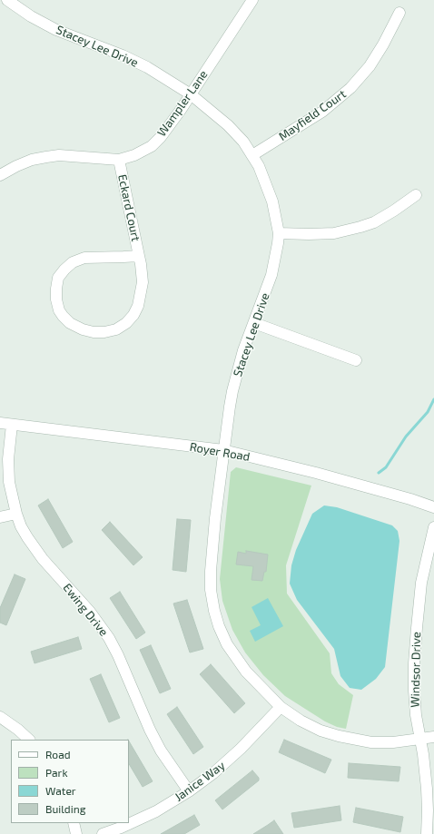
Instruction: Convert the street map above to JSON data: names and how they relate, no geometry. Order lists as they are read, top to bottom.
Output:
{
  "streets": {
    "street": [
      "Stacey Lee Drive",
      "Wampler Lane",
      "Mayfield Court",
      "Eckard Court",
      "Royer Road",
      "Ewing Drive",
      "Windsor Drive",
      "Janice Way"
    ]
  },
  "crossings": [
    ["Stacey Lee Drive", "Wampler Lane"],
    ["Stacey Lee Drive", "Mayfield Court"],
    ["Stacey Lee Drive", "Royer Road"],
    ["Stacey Lee Drive", "Windsor Drive"],
    ["Stacey Lee Drive", "Janice Way"],
    ["Wampler Lane", "Eckard Court"],
    ["Royer Road", "Ewing Drive"],
    ["Ewing Drive", "Janice Way"]
  ],
  "legend": [
    "Road",
    "Park",
    "Water",
    "Building"
  ]
}
